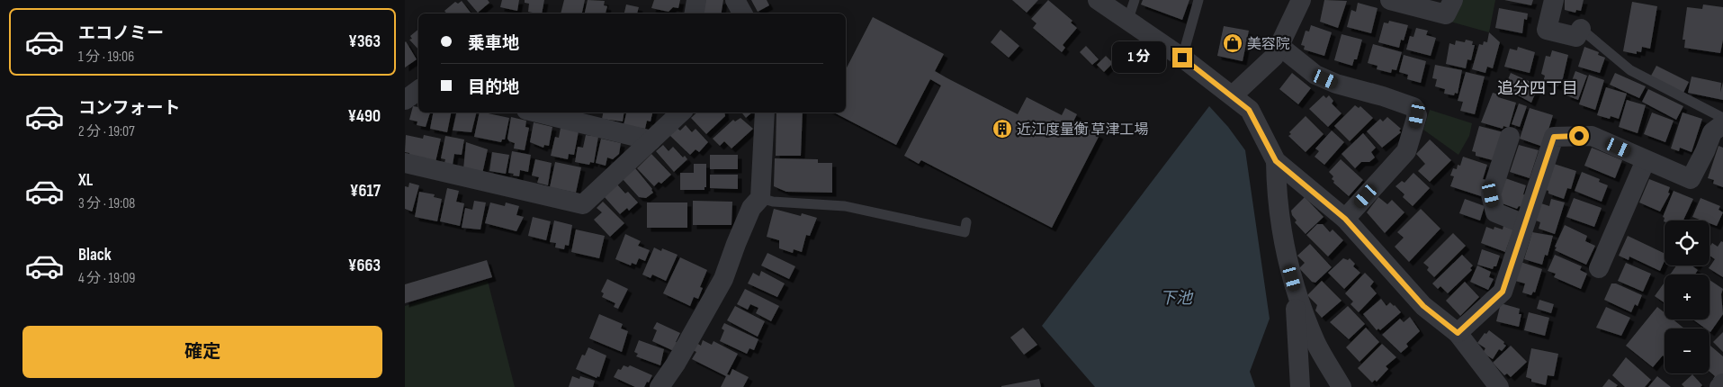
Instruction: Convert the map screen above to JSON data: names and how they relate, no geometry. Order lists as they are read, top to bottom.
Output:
{
  "districts": ["追分四丁目"],
  "water": ["下池"],
  "places": {
    "shop": ["美容院"],
    "building": ["近江度量衡 草津工場"]
  },
  "page": {
    "list": [
      {
        "name": "エコノミー",
        "note": "1 分 · 19:06",
        "value": "¥363"
      },
      {
        "name": "コンフォート",
        "note": "2 分 · 19:07",
        "value": "¥490"
      },
      {
        "name": "XL",
        "note": "3 分 · 19:08",
        "value": "¥617"
      },
      {
        "name": "Black",
        "note": "4 分 · 19:09",
        "value": "¥663"
      }
    ],
    "banner": ["乗車地", "目的地"],
    "bubble": "1 分",
    "map_buttons": ["+", "−"],
    "buttons": "確定"
  }
}
